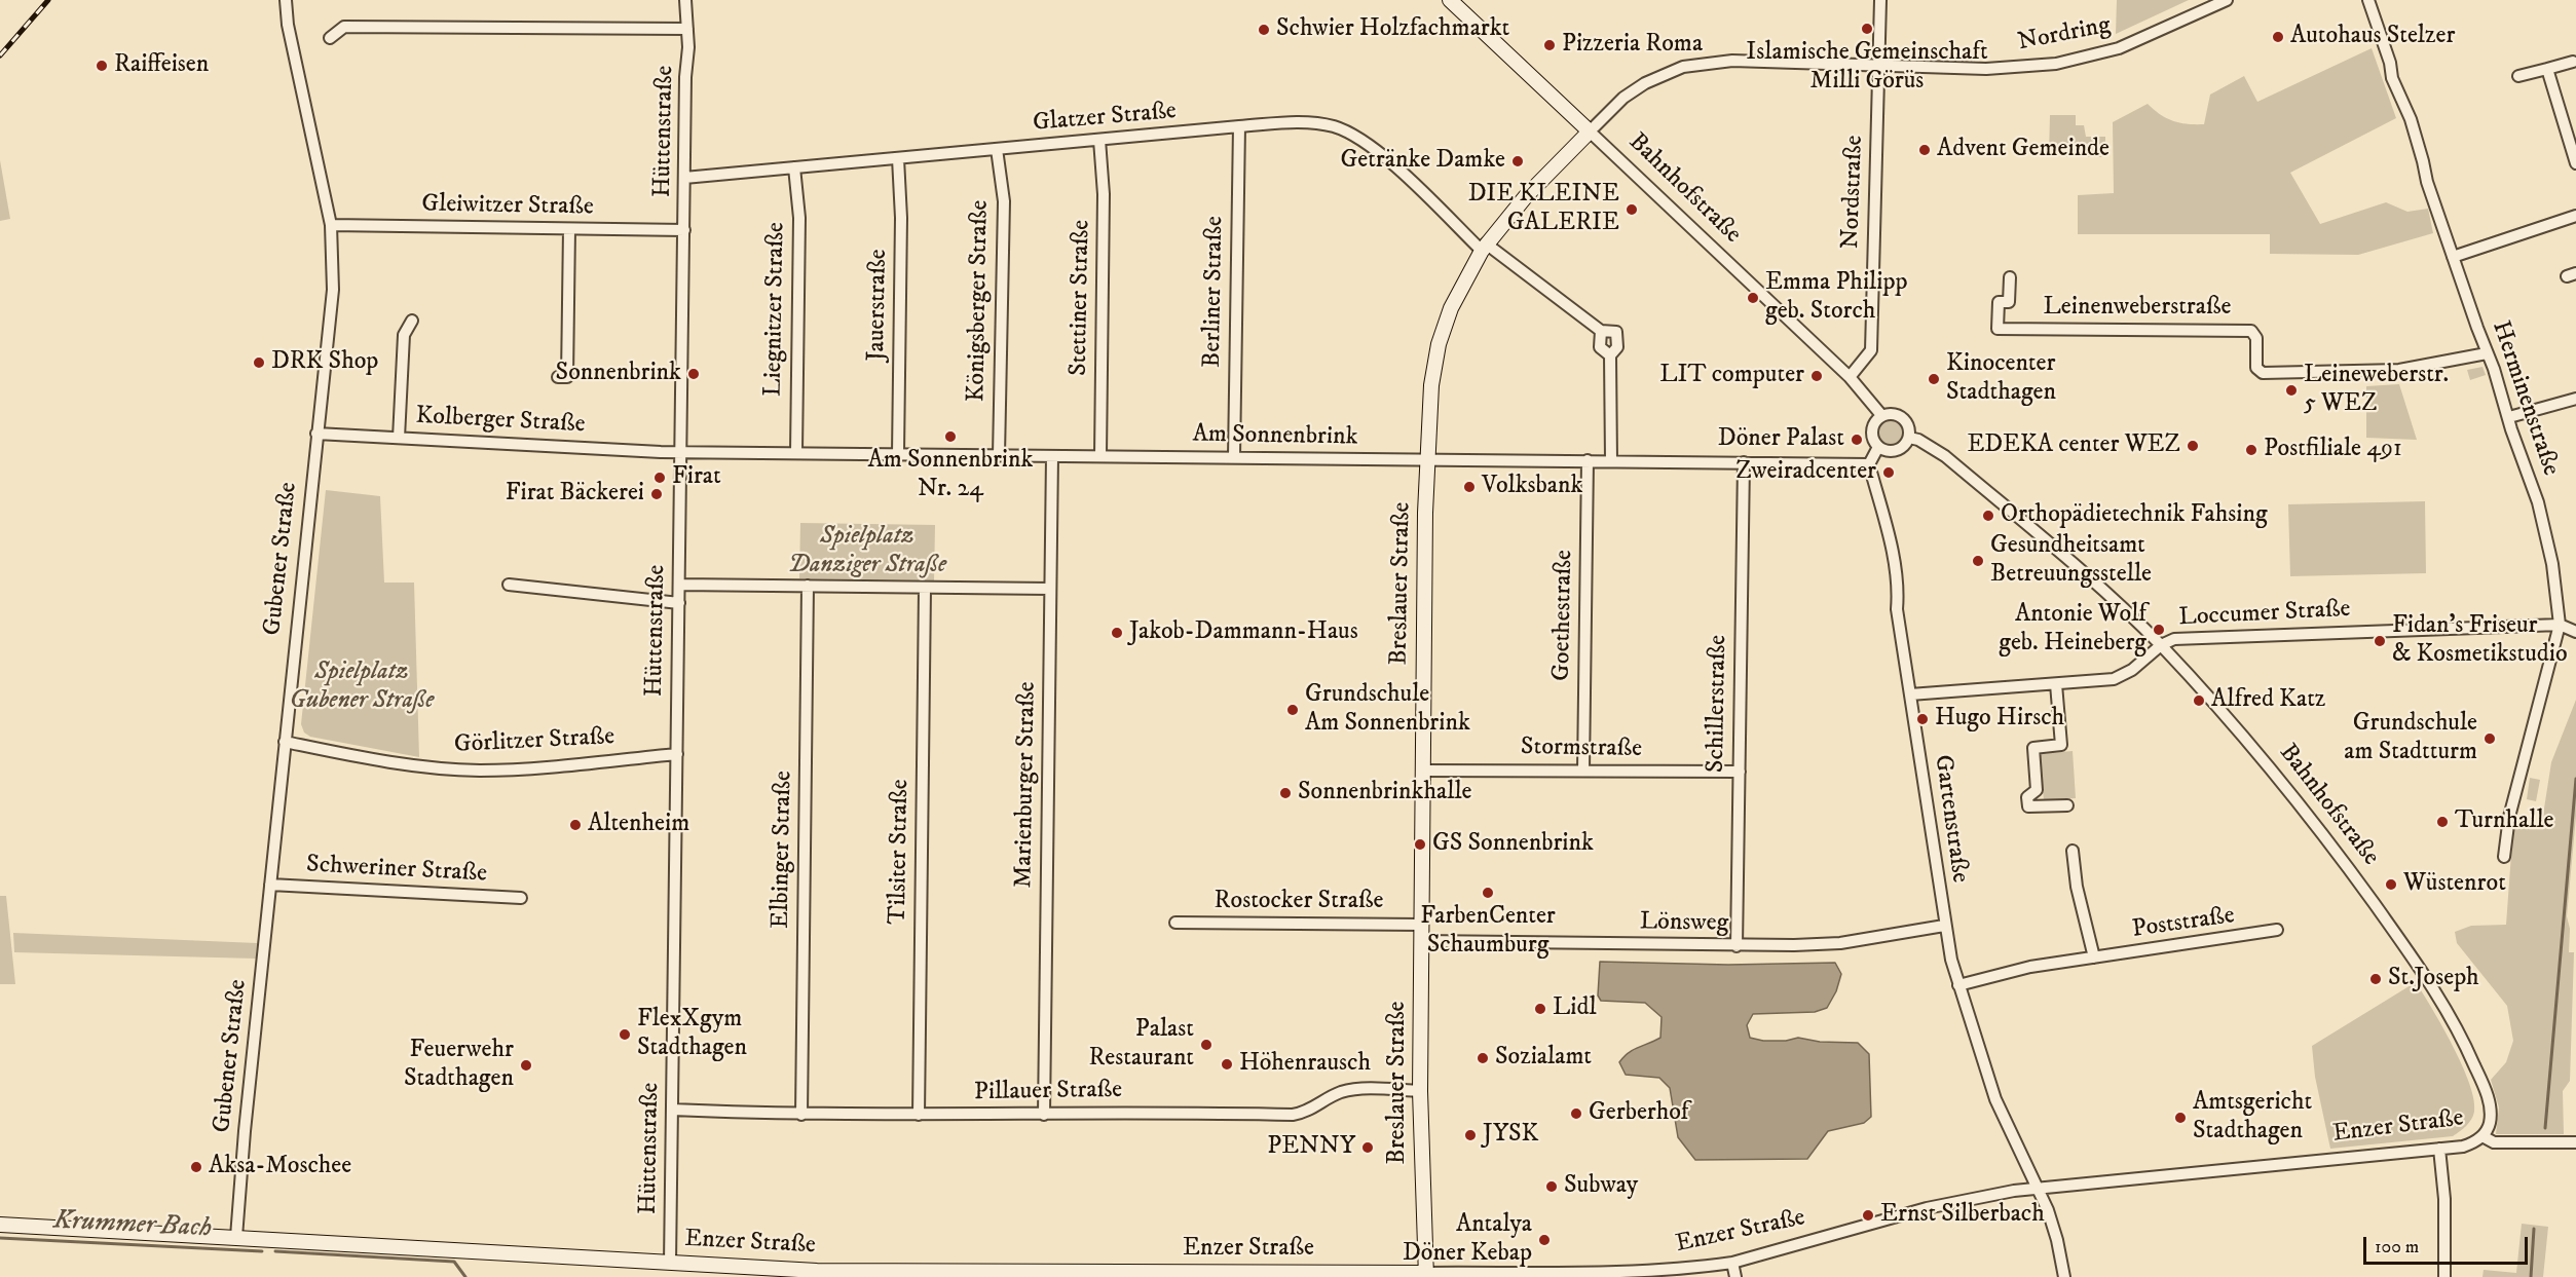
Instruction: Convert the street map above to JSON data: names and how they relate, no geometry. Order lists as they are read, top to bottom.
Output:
{
  "streets": {
    "main road": ["Bahnhofstraße", "Breslauer Straße", "Enzer Straße"],
    "street": [
      "Nordring",
      "Glatzer Straße",
      "Hüttenstraße",
      "Nordstraße",
      "Gleiwitzer Straße",
      "Berliner Straße",
      "Stettiner Straße",
      "Königsberger Straße",
      "Jauerstraße",
      "Leinenweberstraße",
      "Liegnitzer Straße",
      "Herminenstraße",
      "Kolberger Straße",
      "Am Sonnenbrink",
      "Gubener Straße",
      "Loccumer Straße",
      "Goethestraße",
      "Schillerstraße",
      "Görlitzer Straße",
      "Stormstraße",
      "Marienburger Straße",
      "Gartenstraße",
      "Elbinger Straße",
      "Tilsiter Straße",
      "Schweriner Straße",
      "Rostocker Straße",
      "Lönsweg",
      "Poststraße",
      "Pillauer Straße"
    ]
  },
  "crossings": [
    ["Nordring", "Bahnhofstraße"],
    ["Nordring", "Nordstraße"],
    ["Nordring", "Breslauer Straße"],
    ["Glatzer Straße", "Hüttenstraße"],
    ["Glatzer Straße", "Berliner Straße"],
    ["Glatzer Straße", "Stettiner Straße"],
    ["Glatzer Straße", "Königsberger Straße"],
    ["Glatzer Straße", "Jauerstraße"],
    ["Glatzer Straße", "Liegnitzer Straße"],
    ["Glatzer Straße", "Am Sonnenbrink"],
    ["Glatzer Straße", "Breslauer Straße"],
    ["Hüttenstraße", "Gleiwitzer Straße"],
    ["Hüttenstraße", "Kolberger Straße"],
    ["Hüttenstraße", "Am Sonnenbrink"],
    ["Hüttenstraße", "Görlitzer Straße"],
    ["Hüttenstraße", "Pillauer Straße"],
    ["Hüttenstraße", "Enzer Straße"],
    ["Bahnhofstraße", "Nordstraße"],
    ["Bahnhofstraße", "Breslauer Straße"],
    ["Bahnhofstraße", "Loccumer Straße"],
    ["Bahnhofstraße", "Enzer Straße"],
    ["Gleiwitzer Straße", "Gubener Straße"],
    ["Berliner Straße", "Am Sonnenbrink"],
    ["Stettiner Straße", "Am Sonnenbrink"],
    ["Königsberger Straße", "Am Sonnenbrink"],
    ["Jauerstraße", "Am Sonnenbrink"],
    ["Leinenweberstraße", "Herminenstraße"],
    ["Liegnitzer Straße", "Am Sonnenbrink"],
    ["Herminenstraße", "Loccumer Straße"],
    ["Kolberger Straße", "Am Sonnenbrink"],
    ["Kolberger Straße", "Gubener Straße"],
    ["Am Sonnenbrink", "Breslauer Straße"],
    ["Am Sonnenbrink", "Goethestraße"],
    ["Am Sonnenbrink", "Schillerstraße"],
    ["Am Sonnenbrink", "Marienburger Straße"],
    ["Am Sonnenbrink", "Gartenstraße"],
    ["Gubener Straße", "Görlitzer Straße"],
    ["Gubener Straße", "Schweriner Straße"],
    ["Gubener Straße", "Enzer Straße"],
    ["Breslauer Straße", "Stormstraße"],
    ["Breslauer Straße", "Rostocker Straße"],
    ["Breslauer Straße", "Lönsweg"],
    ["Breslauer Straße", "Pillauer Straße"],
    ["Breslauer Straße", "Enzer Straße"],
    ["Loccumer Straße", "Gartenstraße"],
    ["Goethestraße", "Stormstraße"],
    ["Schillerstraße", "Stormstraße"],
    ["Schillerstraße", "Lönsweg"],
    ["Marienburger Straße", "Pillauer Straße"],
    ["Gartenstraße", "Lönsweg"],
    ["Gartenstraße", "Poststraße"],
    ["Gartenstraße", "Enzer Straße"],
    ["Elbinger Straße", "Pillauer Straße"],
    ["Tilsiter Straße", "Pillauer Straße"]
  ],
  "water": ["Krummer Bach"],
  "parks": ["Spielplatz Danziger Straße", "Spielplatz Gubener Straße"],
  "places": [
    "Islamische Gemeinschaft Milli Görüs",
    "Schwier Holzfachmarkt",
    "Autohaus Stelzer",
    "Pizzeria Roma",
    "Raiffeisen",
    "Advent Gemeinde",
    "Getränke Damke",
    "DIE KLEINE GALERIE",
    "Emma Philipp geb. Storch",
    "DRK Shop",
    "Sonnenbrink",
    "LIT computer",
    "Kinocenter Stadthagen",
    "Leineweberstr. 5 WEZ",
    "Am Sonnenbrink Nr. 24",
    "Döner Palast",
    "EDEKA center WEZ",
    "Postfiliale 491",
    "Zweiradcenter",
    "Firat",
    "Volksbank",
    "Firat Bäckerei",
    "Orthopädietechnik Fahsing",
    "Gesundheitsamt Betreuungsstelle",
    "Antonie Wolf geb. Heineberg",
    "Jakob-Dammann-Haus",
    "Fidan's Friseur & Kosmetikstudio",
    "Alfred Katz",
    "Grundschule Am Sonnenbrink",
    "Hugo Hirsch",
    "Grundschule am Stadtturm",
    "Sonnenbrinkhalle",
    "Turnhalle",
    "Altenheim",
    "GS Sonnenbrink",
    "Wüstenrot",
    "FarbenCenter Schaumburg",
    "St.Joseph",
    "Lidl",
    "FlexXgym Stadthagen",
    "Palast Restaurant",
    "Sozialamt",
    "Höhenrausch",
    "Feuerwehr Stadthagen",
    "Gerberhof",
    "Amtsgericht Stadthagen",
    "JYSK",
    "PENNY",
    "Aksa-Moschee",
    "Subway",
    "Ernst Silberbach",
    "Antalya Döner Kebap"
  ],
  "scale_bar": "100 m"
}
